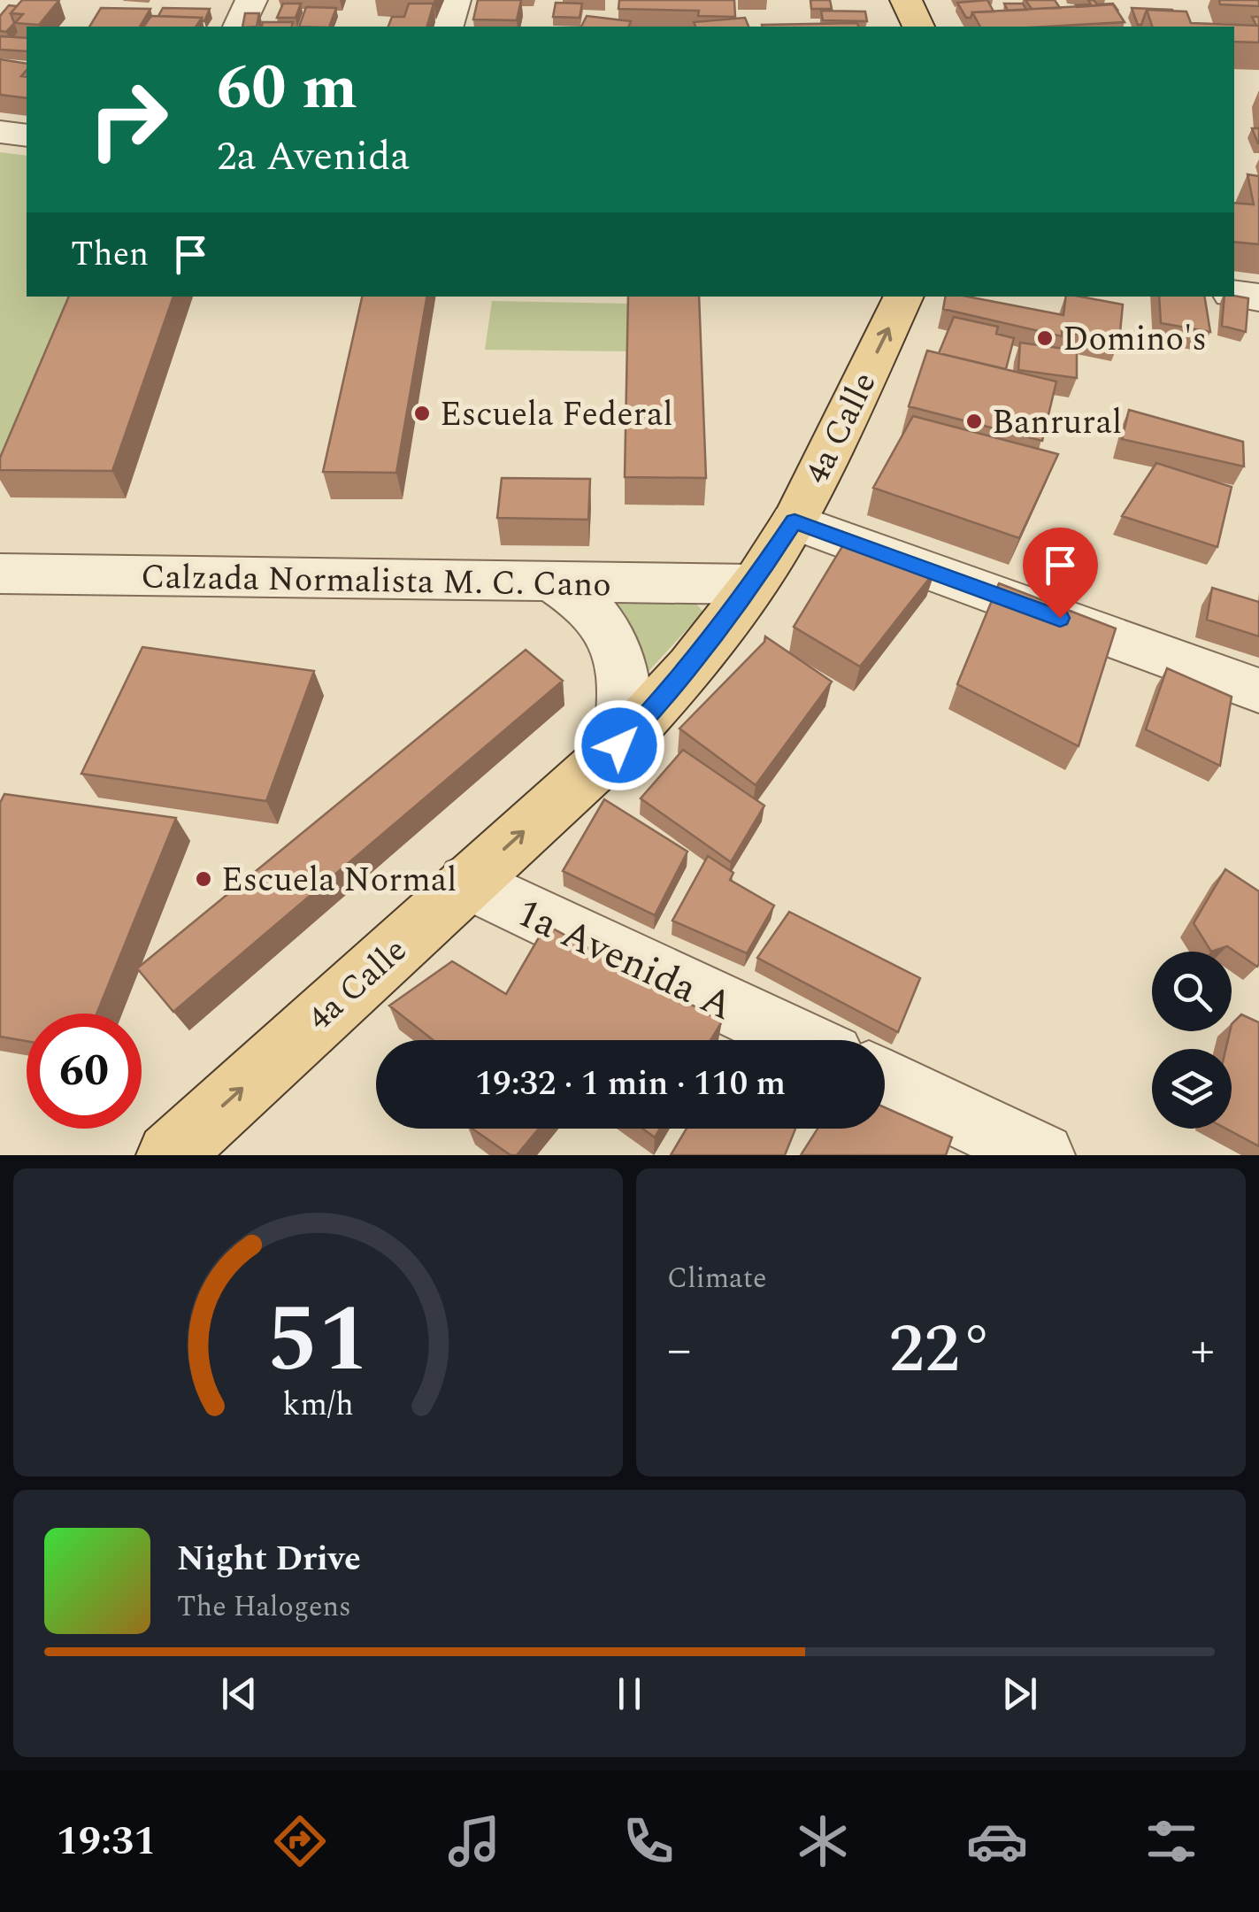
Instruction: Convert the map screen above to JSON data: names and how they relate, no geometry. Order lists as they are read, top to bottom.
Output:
{
  "streets": {
    "main road": ["4a Calle"],
    "street": ["Calzada Normalista M. C. Cano", "1a Avenida A"]
  },
  "crossings": [
    ["4a Calle", "Calzada Normalista M. C. Cano"],
    ["4a Calle", "1a Avenida A"]
  ],
  "one_way": ["4a Calle"],
  "places": [
    "Domino's",
    "Escuela Federal",
    "Banrural",
    "Escuela Normal"
  ],
  "page": {
    "turn": ["60 m", "2a Avenida"],
    "then": "Then",
    "limit": "60",
    "trip": "19:32 · 1 min · 110 m",
    "tile": "Climate",
    "heat": ["−", "22°", "+"],
    "song": ["Night Drive", "The Halogens"],
    "tabs": "19:31",
    "gauge": ["51", "km/h"]
  }
}
